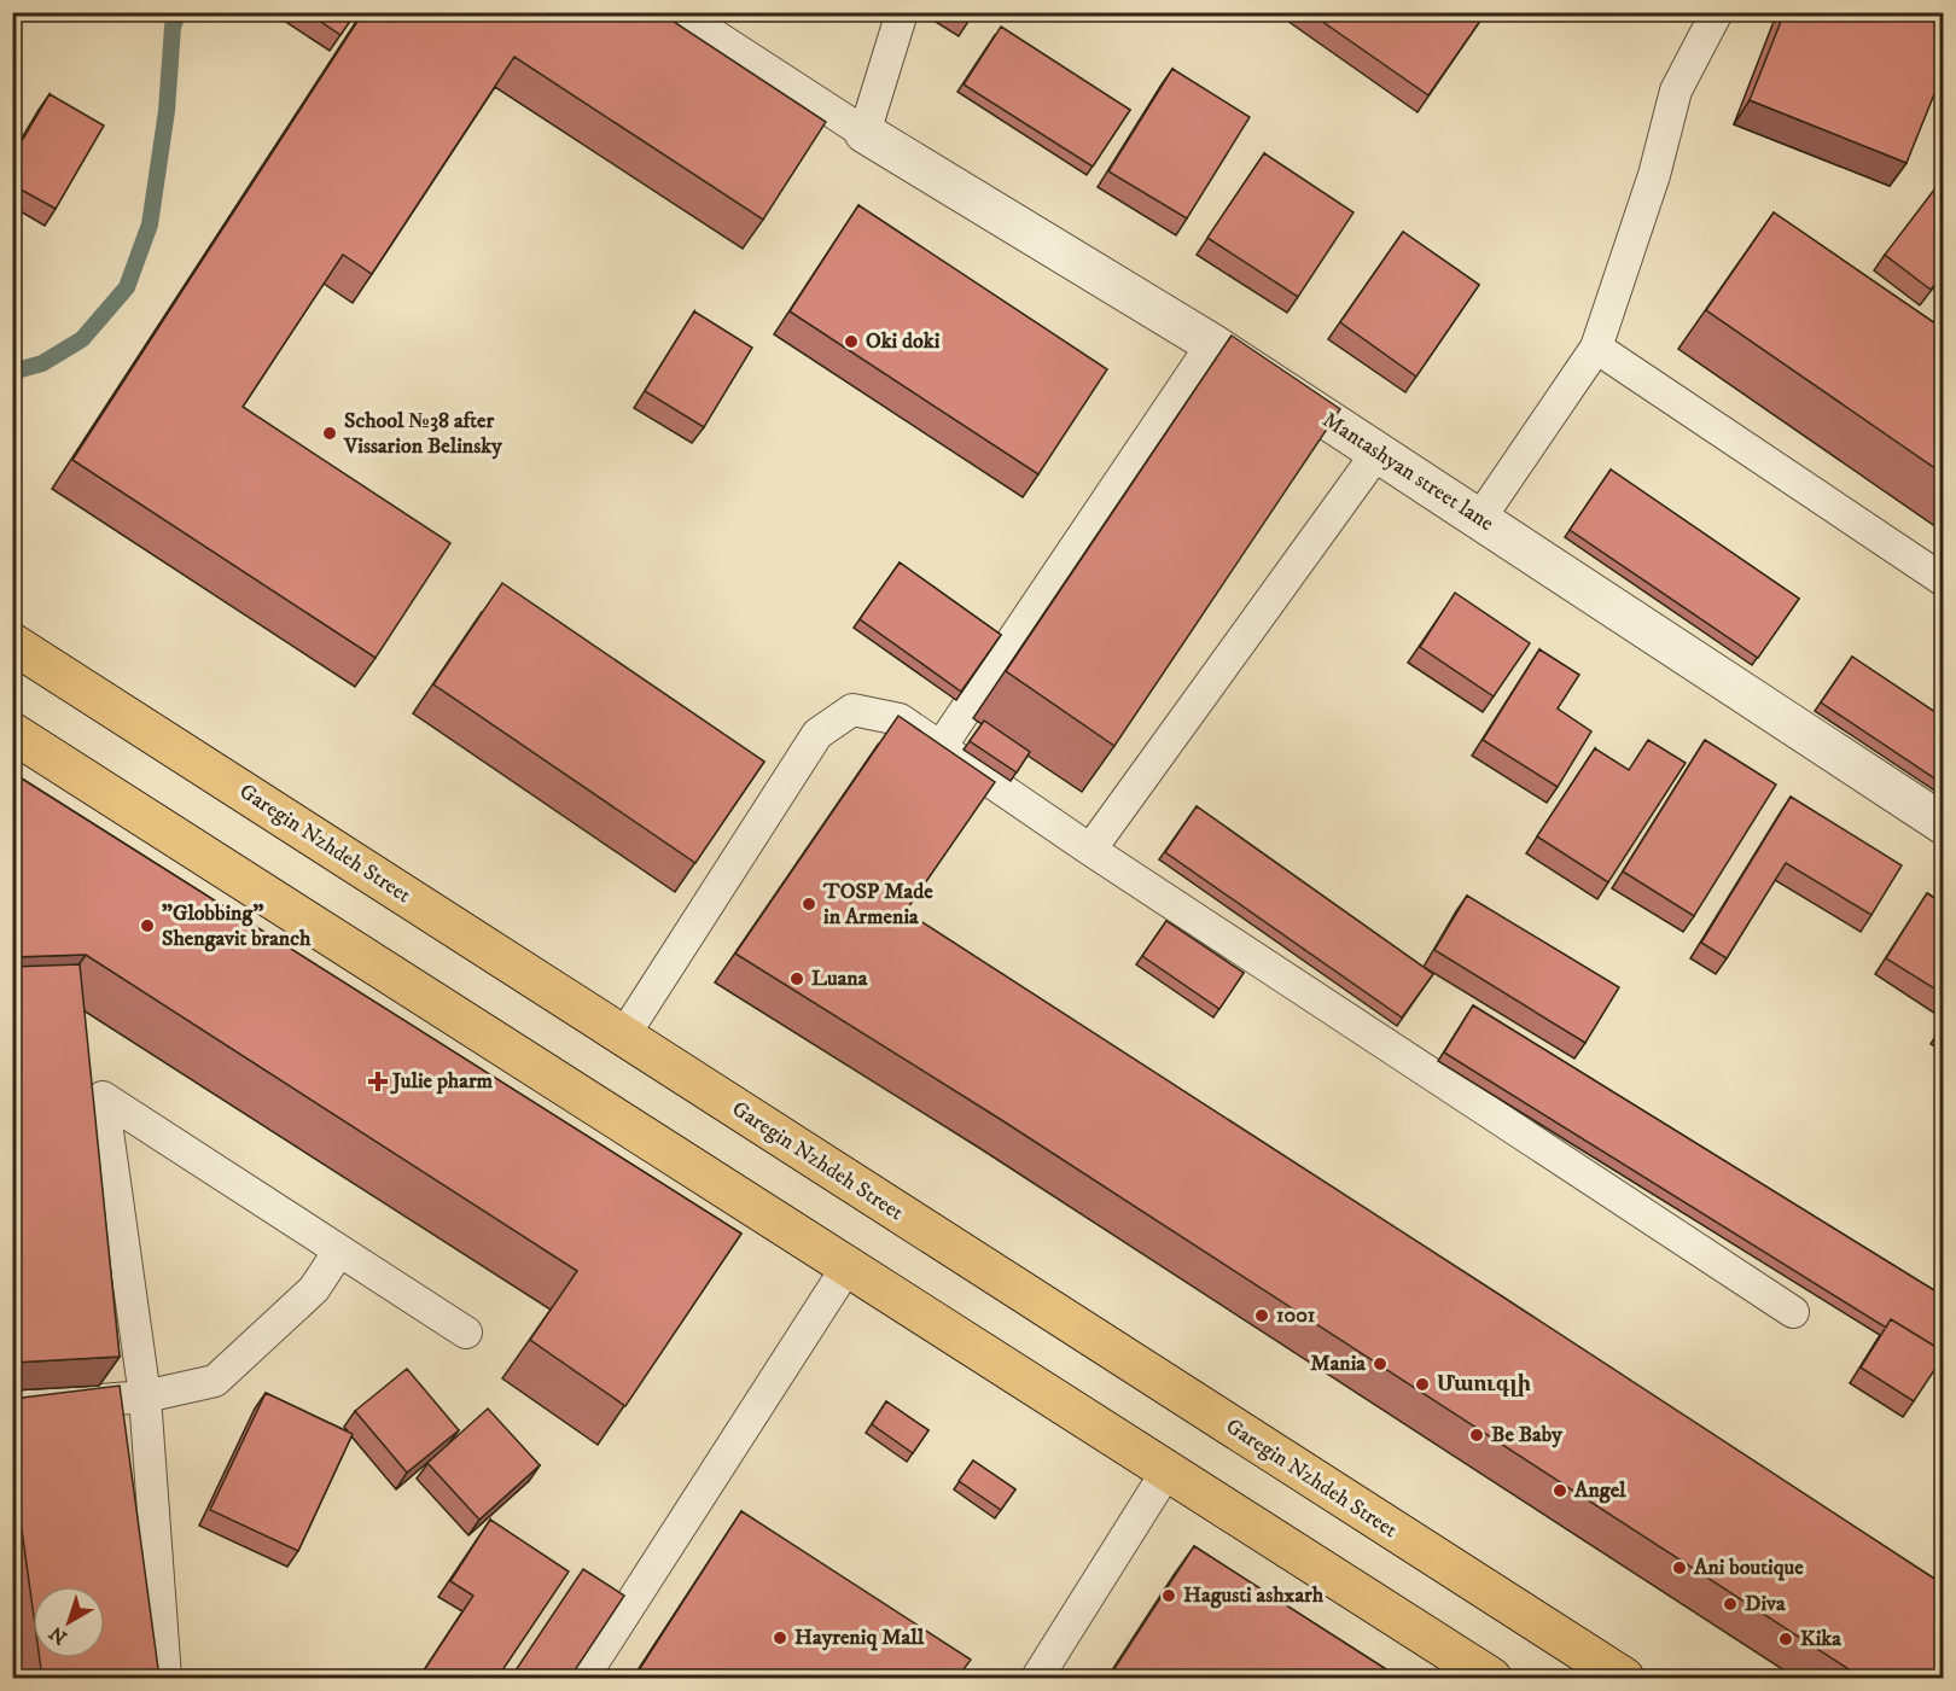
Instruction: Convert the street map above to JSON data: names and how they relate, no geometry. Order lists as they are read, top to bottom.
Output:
{
  "streets": {
    "main road": ["Garegin Nzhdeh Street"],
    "street": ["Mantashyan street lane"]
  },
  "places": {
    "other": [
      "Oki doki",
      "School №38 after Vissarion Belinsky",
      "TOSP Made in Armenia",
      "\"Globbing\" Shengavit branch",
      "Luana",
      "1001",
      "Mania",
      "Մաուգլի",
      "Be Baby",
      "Angel",
      "Ani boutique",
      "Hagusti ashxarh",
      "Diva",
      "Hayreniq Mall",
      "Kika"
    ],
    "health": ["Julie pharm"]
  },
  "north": "bottom left"
}
